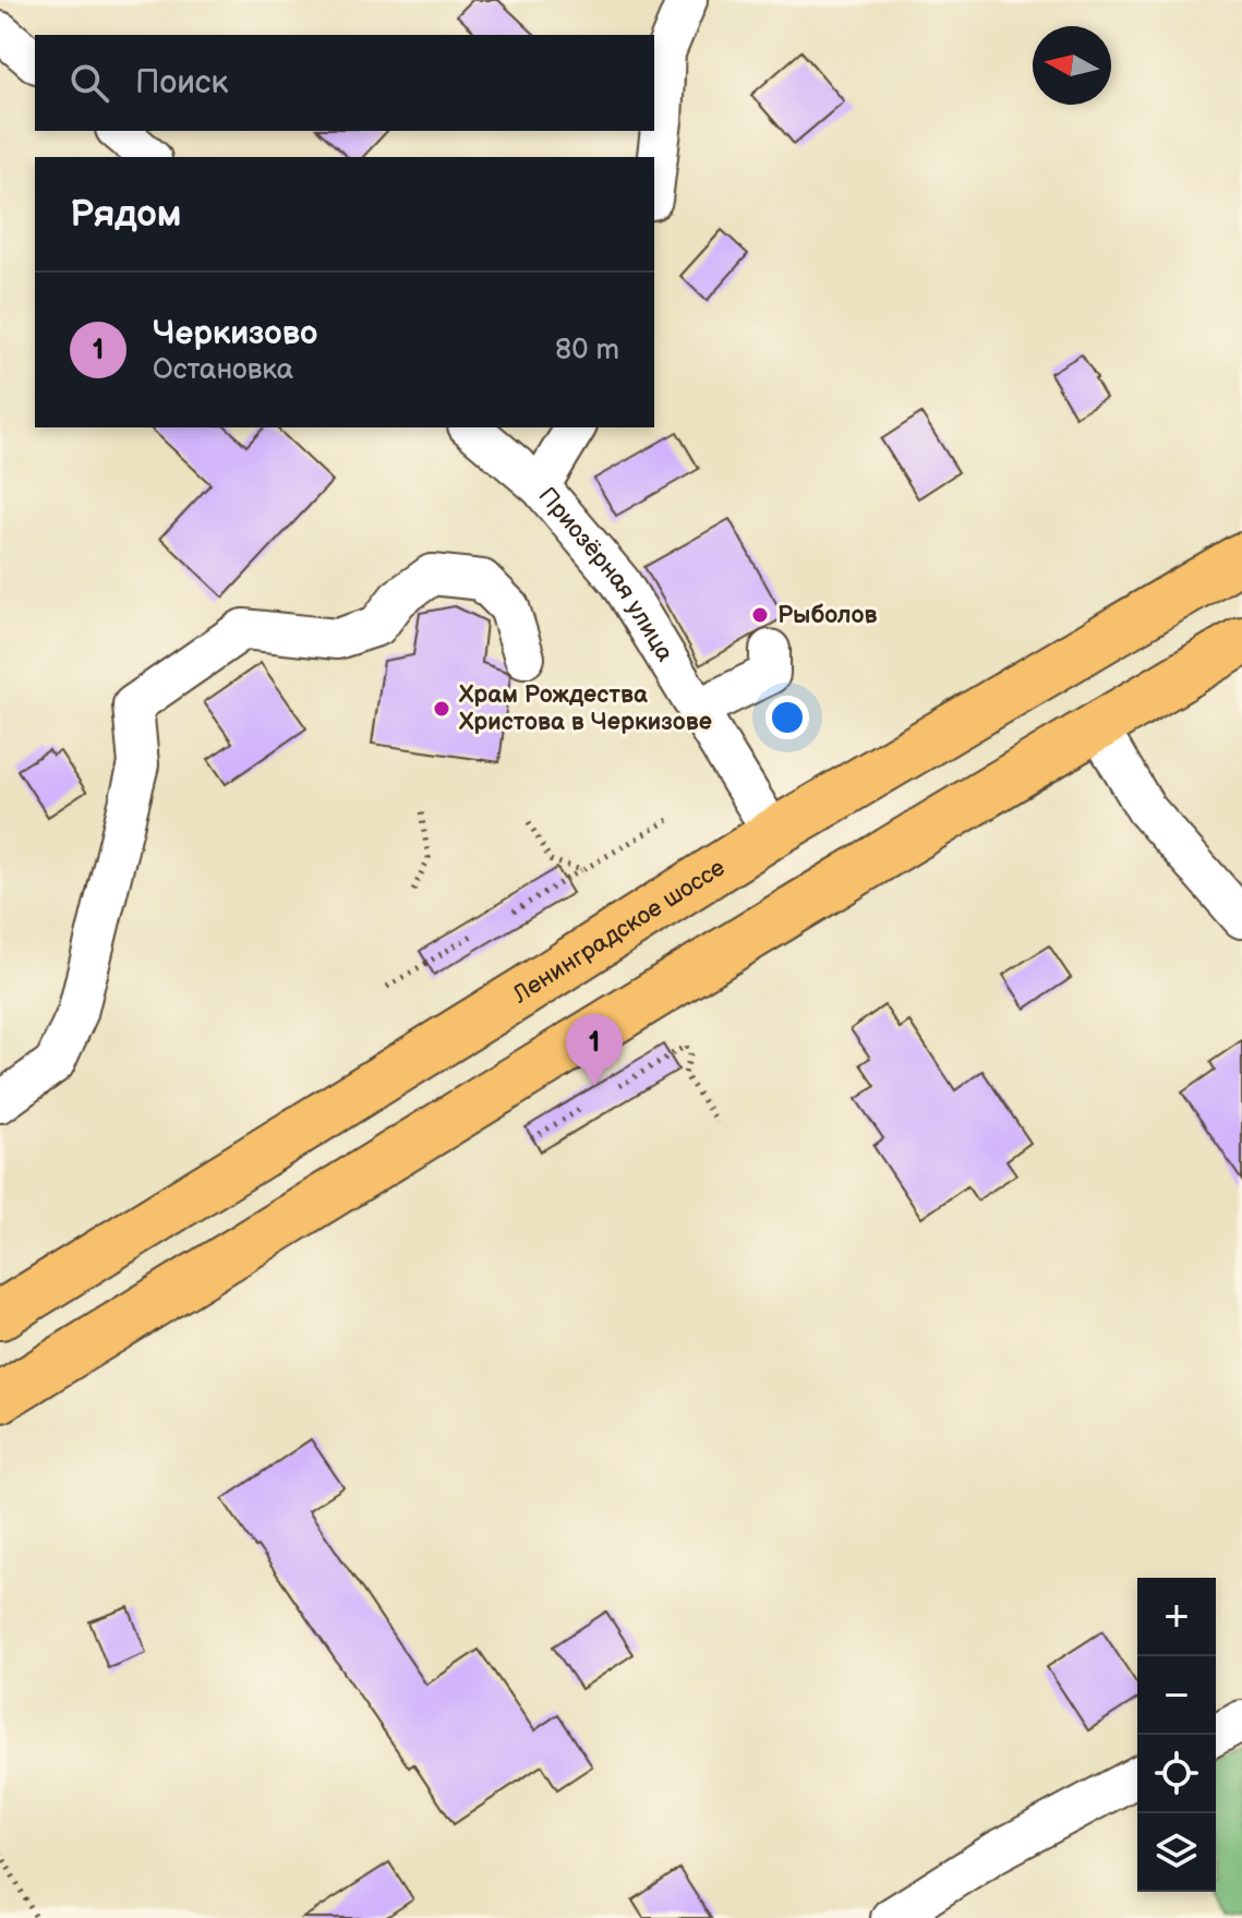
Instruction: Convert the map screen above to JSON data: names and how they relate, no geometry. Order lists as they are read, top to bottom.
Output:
{
  "streets": {
    "highway": ["Ленинградское шоссе"],
    "street": ["Приозёрная улица"]
  },
  "crossings": [
    ["Приозёрная улица", "Ленинградское шоссе"]
  ],
  "places": ["Рыболов", "Храм Рождества Христова в Черкизове"],
  "north": "left",
  "page": {
    "search": "Поиск",
    "heading": "Рядом",
    "list": [
      {
        "mark": "1",
        "name": "Черкизово",
        "note": "Остановка",
        "value": "80 m"
      }
    ],
    "pins": "1",
    "map_buttons": ["+", "−"]
  }
}
